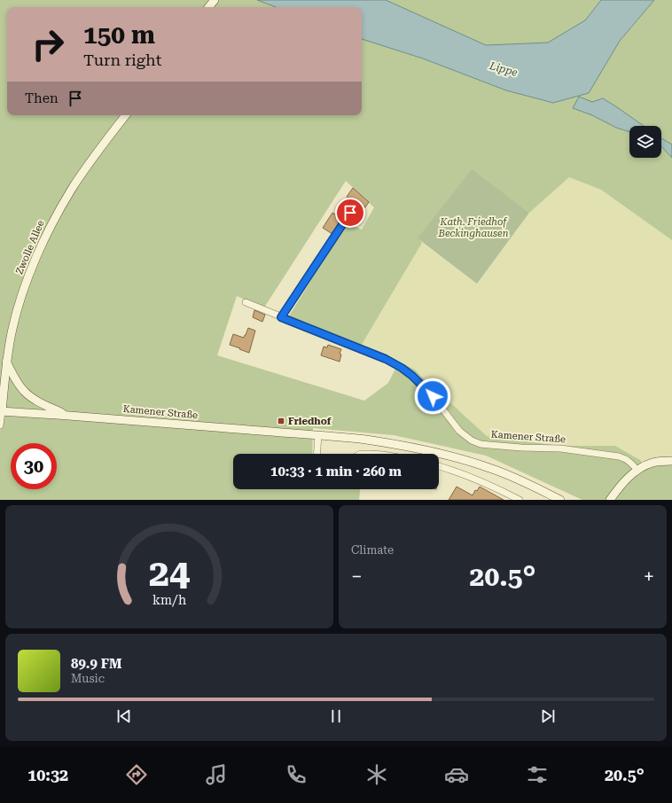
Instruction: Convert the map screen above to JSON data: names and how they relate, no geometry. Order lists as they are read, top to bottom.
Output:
{
  "streets": {
    "main road": ["Zwolle Allee", "Kamener Straße"]
  },
  "crossings": [
    ["Zwolle Allee", "Kamener Straße"]
  ],
  "water": ["Lippe"],
  "parks": ["Kath. Friedhof Beckinghausen"],
  "places": {
    "transit": ["Friedhof"]
  },
  "page": {
    "turn": ["150 m", "Turn right"],
    "then": "Then",
    "limit": "30",
    "trip": "10:33 · 1 min · 260 m",
    "tile": "Climate",
    "heat": ["−", "20.5°", "+"],
    "song": ["89.9 FM", "Music"],
    "tabs": ["10:32", "20.5°"],
    "gauge": ["24", "km/h"]
  }
}
